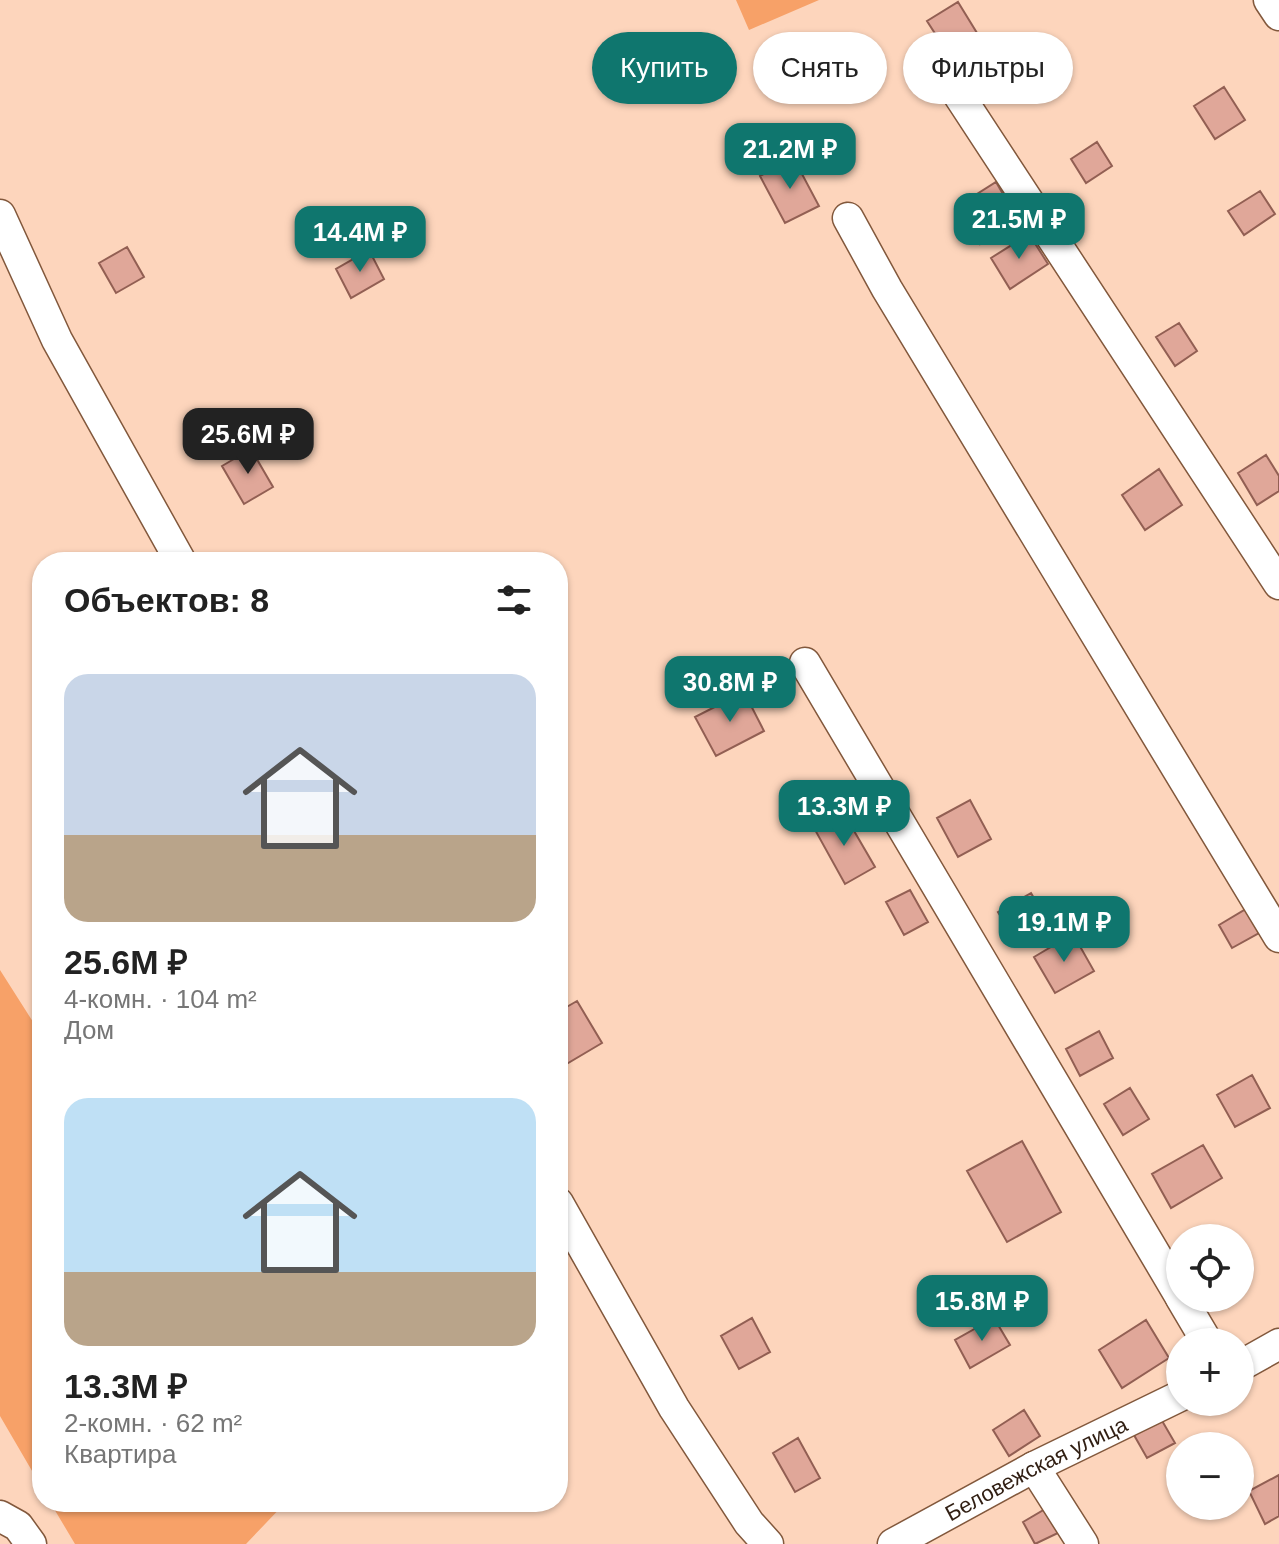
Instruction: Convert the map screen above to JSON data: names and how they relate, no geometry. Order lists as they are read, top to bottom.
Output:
{
  "streets": {
    "street": ["Беловежская улица"]
  },
  "page": {
    "chip": ["Купить", "Снять", "Фильтры"],
    "price": [
      "21.2M ₽",
      "21.5M ₽",
      "14.4M ₽",
      "25.6M ₽",
      "30.8M ₽",
      "13.3M ₽",
      "19.1M ₽",
      "15.8M ₽"
    ],
    "heading": "Объектов: 8",
    "list": [
      {
        "name": "25.6M ₽",
        "note": "4-комн. · 104 m² · Дом"
      },
      {
        "name": "13.3M ₽",
        "note": "2-комн. · 62 m² · Квартира"
      }
    ],
    "map_buttons": ["+", "−"]
  }
}
